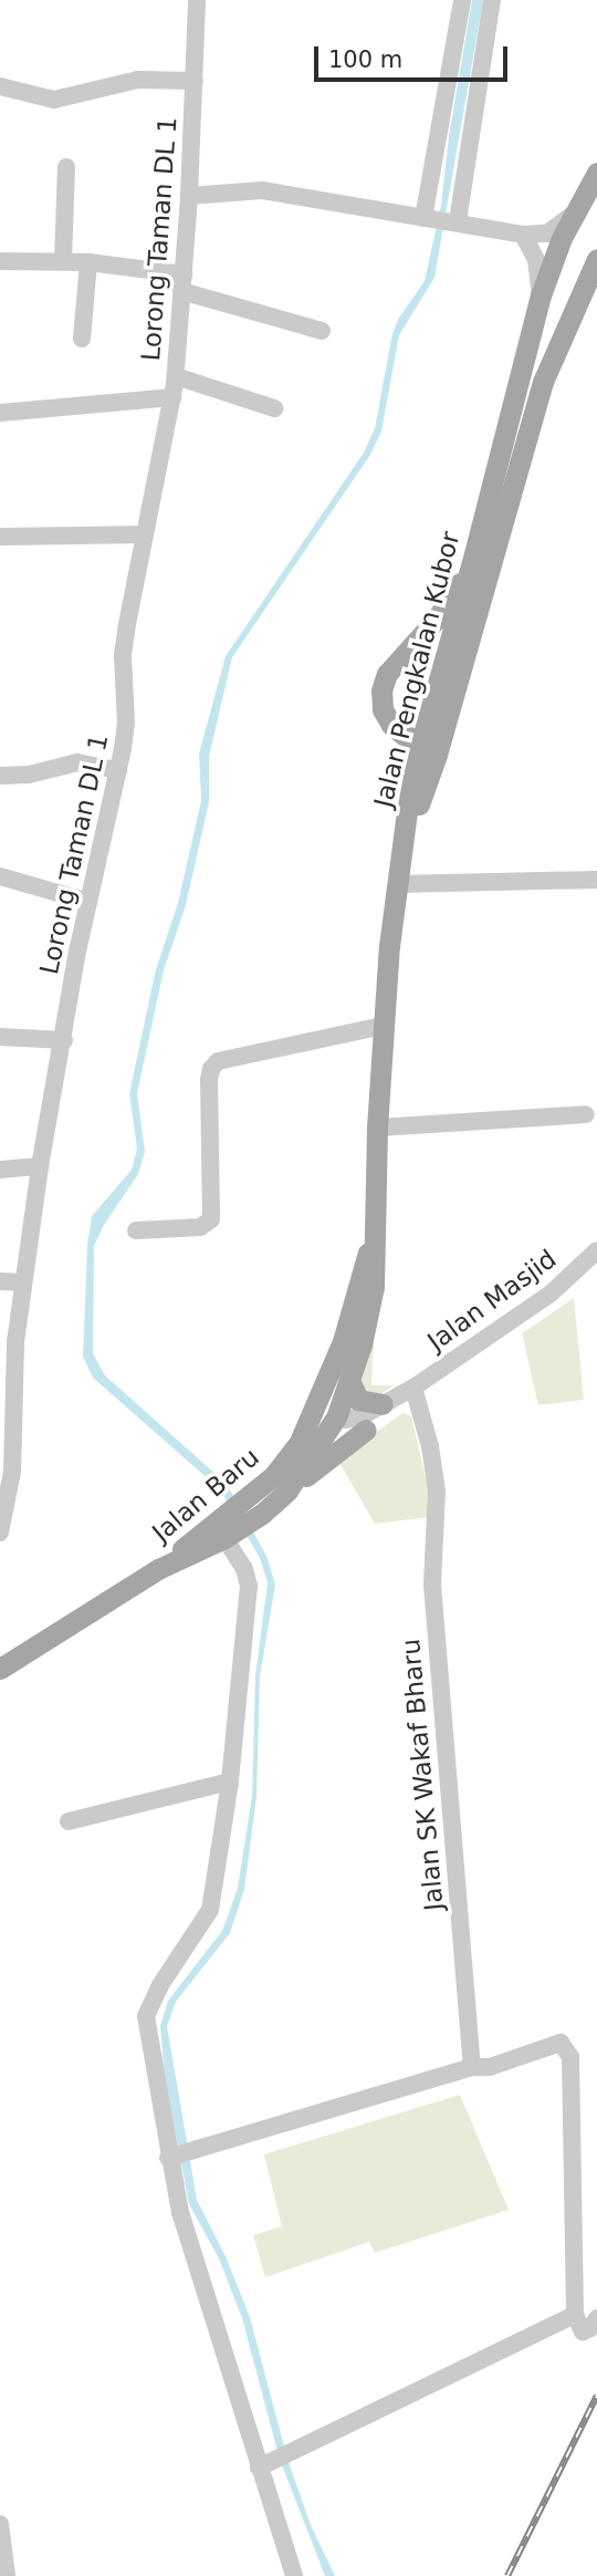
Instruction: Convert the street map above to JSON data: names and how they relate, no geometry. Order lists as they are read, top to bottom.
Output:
{
  "streets": {
    "main road": ["Jalan Pengkalan Kubor", "Jalan Baru"],
    "street": ["Lorong Taman DL 1", "Jalan Masjid", "Jalan SK Wakaf Bharu"]
  },
  "crossings": [
    ["Jalan Pengkalan Kubor", "Jalan Baru"],
    ["Jalan Masjid", "Jalan Baru"],
    ["Jalan Masjid", "Jalan SK Wakaf Bharu"]
  ],
  "scale_bar": "100 m"
}
